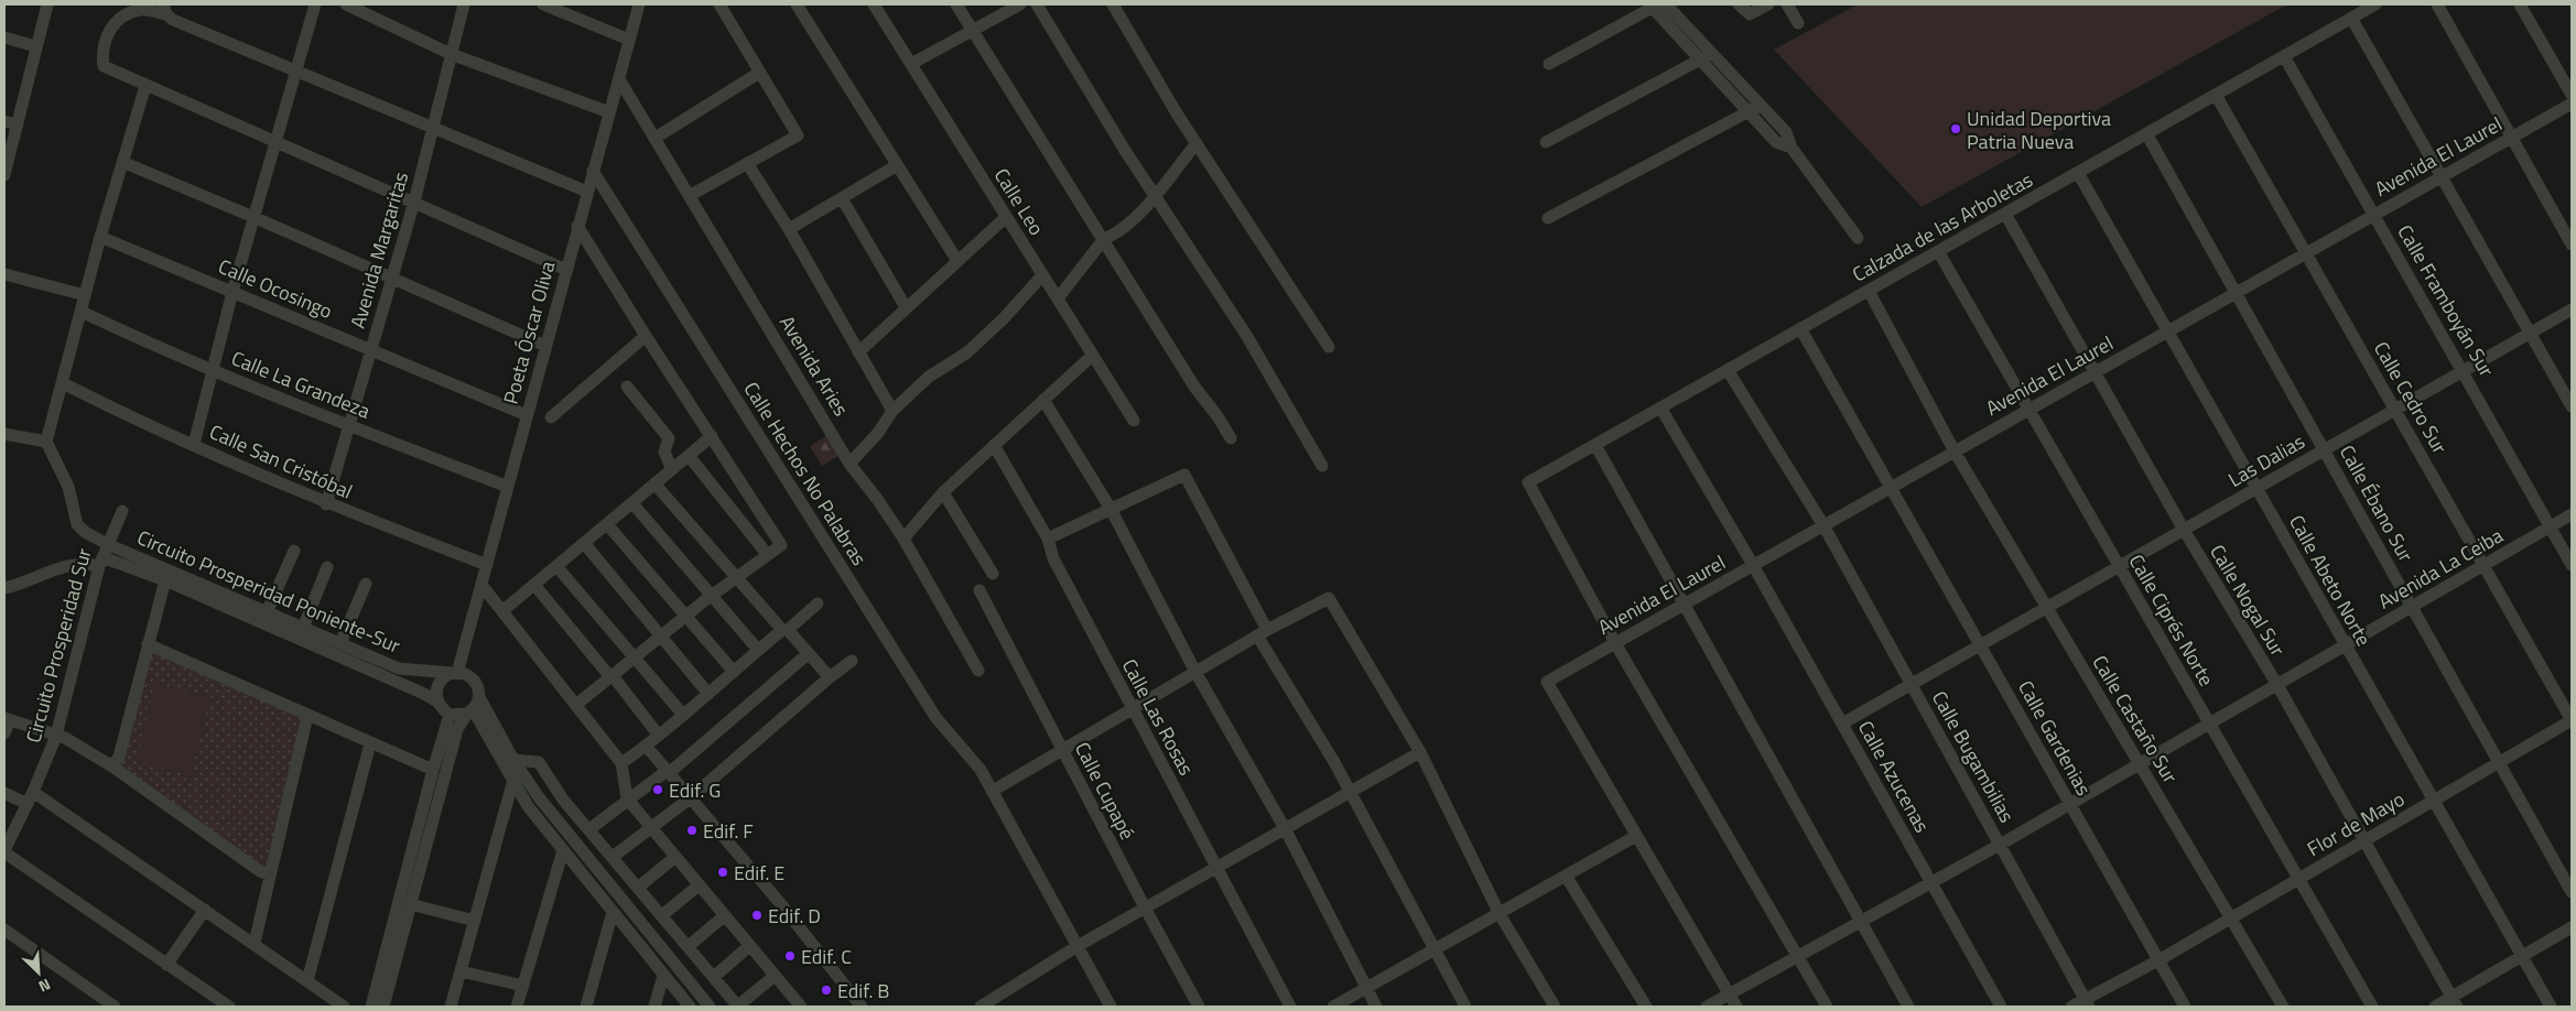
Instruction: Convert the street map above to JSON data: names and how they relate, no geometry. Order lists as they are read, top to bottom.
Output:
{
  "streets": {
    "street": [
      "Avenida El Laurel",
      "Calle Leo",
      "Calzada de las Arboletas",
      "Avenida Margaritas",
      "Calle Ocosingo",
      "Calle Framboyán Sur",
      "Poeta Óscar Oliva",
      "Avenida Aries",
      "Calle La Grandeza",
      "Calle Cedro Sur",
      "Las Dalias",
      "Calle San Cristóbal",
      "Calle Hechos No Palabras",
      "Calle Ébano Sur",
      "Avenida La Ceiba",
      "Calle Abeto Norte",
      "Circuito Prosperidad Poniente-Sur",
      "Calle Nogal Sur",
      "Calle Ciprés Norte",
      "Circuito Prosperidad Sur",
      "Calle Las Rosas",
      "Calle Castaño Sur",
      "Calle Gardenias",
      "Calle Bugambilias",
      "Calle Azucenas",
      "Calle Cupapé",
      "Flor de Mayo"
    ]
  },
  "crossings": [
    ["Avenida El Laurel", "Calzada de las Arboletas"],
    ["Avenida El Laurel", "Calle Framboyán Sur"],
    ["Avenida El Laurel", "Calle Cedro Sur"],
    ["Avenida El Laurel", "Calle Ébano Sur"],
    ["Avenida El Laurel", "Calle Abeto Norte"],
    ["Avenida El Laurel", "Calle Nogal Sur"],
    ["Avenida El Laurel", "Calle Ciprés Norte"],
    ["Avenida El Laurel", "Calle Castaño Sur"],
    ["Avenida El Laurel", "Calle Gardenias"],
    ["Avenida El Laurel", "Calle Bugambilias"],
    ["Avenida El Laurel", "Calle Azucenas"],
    ["Calzada de las Arboletas", "Calle Framboyán Sur"],
    ["Calzada de las Arboletas", "Calle Cedro Sur"],
    ["Calzada de las Arboletas", "Calle Ébano Sur"],
    ["Calzada de las Arboletas", "Calle Abeto Norte"],
    ["Calzada de las Arboletas", "Calle Nogal Sur"],
    ["Calzada de las Arboletas", "Calle Ciprés Norte"],
    ["Calzada de las Arboletas", "Calle Castaño Sur"],
    ["Calzada de las Arboletas", "Calle Gardenias"],
    ["Calzada de las Arboletas", "Calle Bugambilias"],
    ["Calzada de las Arboletas", "Calle Azucenas"],
    ["Avenida Margaritas", "Calle Ocosingo"],
    ["Avenida Margaritas", "Calle La Grandeza"],
    ["Avenida Margaritas", "Calle San Cristóbal"],
    ["Calle Ocosingo", "Poeta Óscar Oliva"],
    ["Calle Framboyán Sur", "Las Dalias"],
    ["Calle Framboyán Sur", "Avenida La Ceiba"],
    ["Poeta Óscar Oliva", "Avenida Aries"],
    ["Poeta Óscar Oliva", "Calle La Grandeza"],
    ["Poeta Óscar Oliva", "Calle San Cristóbal"],
    ["Poeta Óscar Oliva", "Calle Hechos No Palabras"],
    ["Poeta Óscar Oliva", "Circuito Prosperidad Poniente-Sur"],
    ["Calle Cedro Sur", "Las Dalias"],
    ["Calle Cedro Sur", "Avenida La Ceiba"],
    ["Calle Cedro Sur", "Flor de Mayo"],
    ["Las Dalias", "Calle Ébano Sur"],
    ["Las Dalias", "Calle Abeto Norte"],
    ["Las Dalias", "Calle Nogal Sur"],
    ["Las Dalias", "Calle Ciprés Norte"],
    ["Las Dalias", "Calle Castaño Sur"],
    ["Las Dalias", "Calle Gardenias"],
    ["Las Dalias", "Calle Bugambilias"],
    ["Las Dalias", "Calle Azucenas"],
    ["Calle Ébano Sur", "Avenida La Ceiba"],
    ["Calle Ébano Sur", "Flor de Mayo"],
    ["Avenida La Ceiba", "Calle Abeto Norte"],
    ["Avenida La Ceiba", "Calle Nogal Sur"],
    ["Avenida La Ceiba", "Calle Ciprés Norte"],
    ["Avenida La Ceiba", "Calle Castaño Sur"],
    ["Avenida La Ceiba", "Calle Gardenias"],
    ["Avenida La Ceiba", "Calle Bugambilias"],
    ["Avenida La Ceiba", "Calle Azucenas"],
    ["Calle Abeto Norte", "Flor de Mayo"],
    ["Circuito Prosperidad Poniente-Sur", "Circuito Prosperidad Sur"],
    ["Calle Nogal Sur", "Flor de Mayo"],
    ["Calle Ciprés Norte", "Flor de Mayo"],
    ["Calle Castaño Sur", "Flor de Mayo"],
    ["Calle Gardenias", "Flor de Mayo"],
    ["Calle Bugambilias", "Flor de Mayo"]
  ],
  "places": [
    "Unidad Deportiva Patria Nueva",
    "Edif. G",
    "Edif. F",
    "Edif. E",
    "Edif. D",
    "Edif. C",
    "Edif. B"
  ],
  "north": "bottom right"
}
